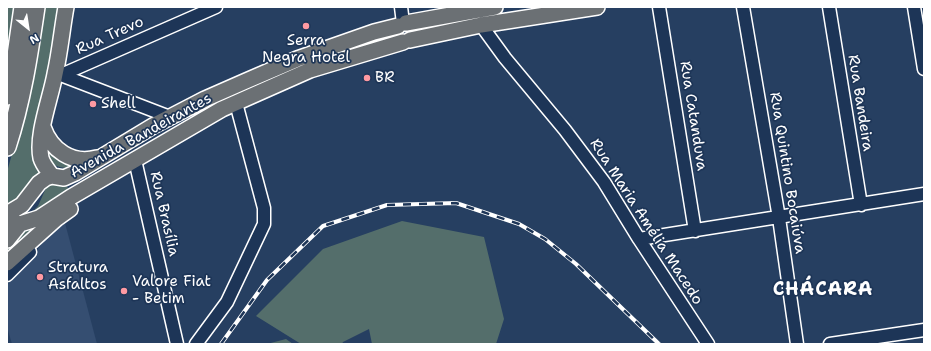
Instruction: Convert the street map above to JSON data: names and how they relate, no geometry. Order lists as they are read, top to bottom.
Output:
{
  "streets": {
    "main road": ["Avenida Bandeirantes"],
    "street": [
      "Rua Trevo",
      "Rua Bandeira",
      "Rua Catanduva",
      "Rua Quintino Bocaiúva",
      "Rua Brasília",
      "Rua Maria Amélia Macedo"
    ]
  },
  "crossings": [
    ["Avenida Bandeirantes", "Rua Brasília"],
    ["Avenida Bandeirantes", "Rua Maria Amélia Macedo"]
  ],
  "districts": ["CHÁCARA"],
  "places": [
    "Serra Negra Hotel",
    "BR",
    "Shell",
    "Stratura Asfaltos",
    "Valore Fiat - Betim"
  ],
  "north": "bottom right"
}
